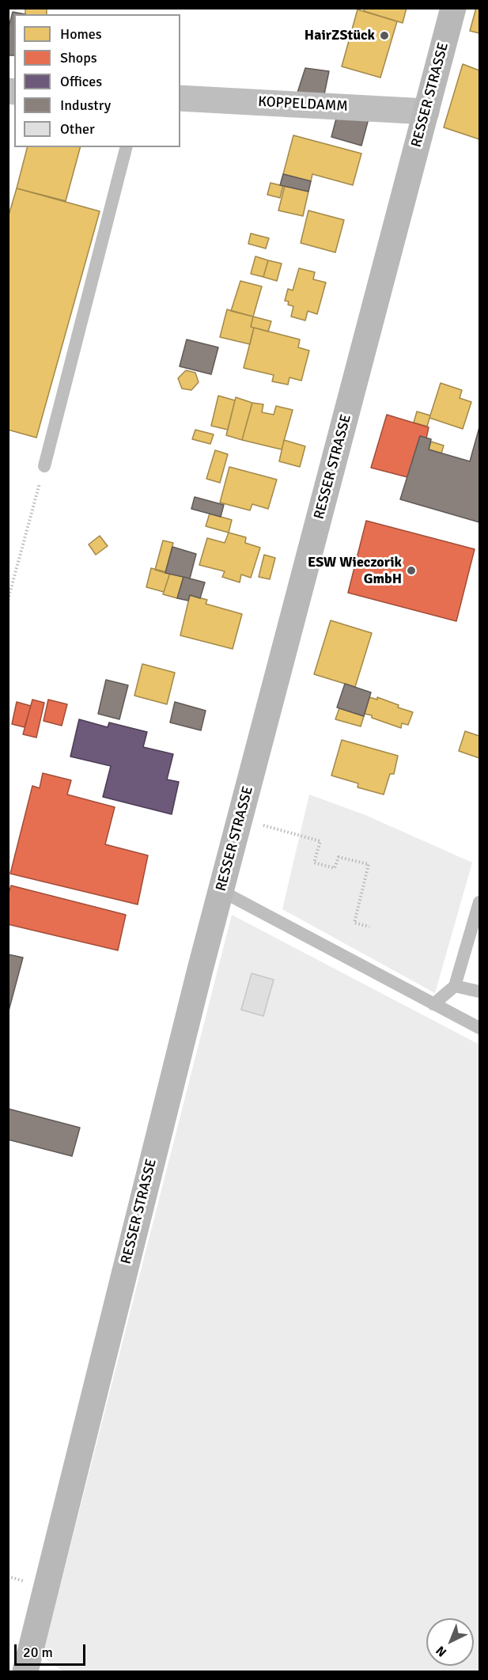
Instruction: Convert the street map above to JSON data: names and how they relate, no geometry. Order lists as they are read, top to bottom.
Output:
{
  "streets": {
    "main road": ["RESSER STRASSE"],
    "street": ["KOPPELDAMM"]
  },
  "crossings": [
    ["RESSER STRASSE", "KOPPELDAMM"]
  ],
  "places": ["HairZStück", "ESW Wieczorik GmbH"],
  "legend": [
    "Homes",
    "Shops",
    "Offices",
    "Industry",
    "Other"
  ],
  "scale_bar": "20 m",
  "north": "bottom left"
}
